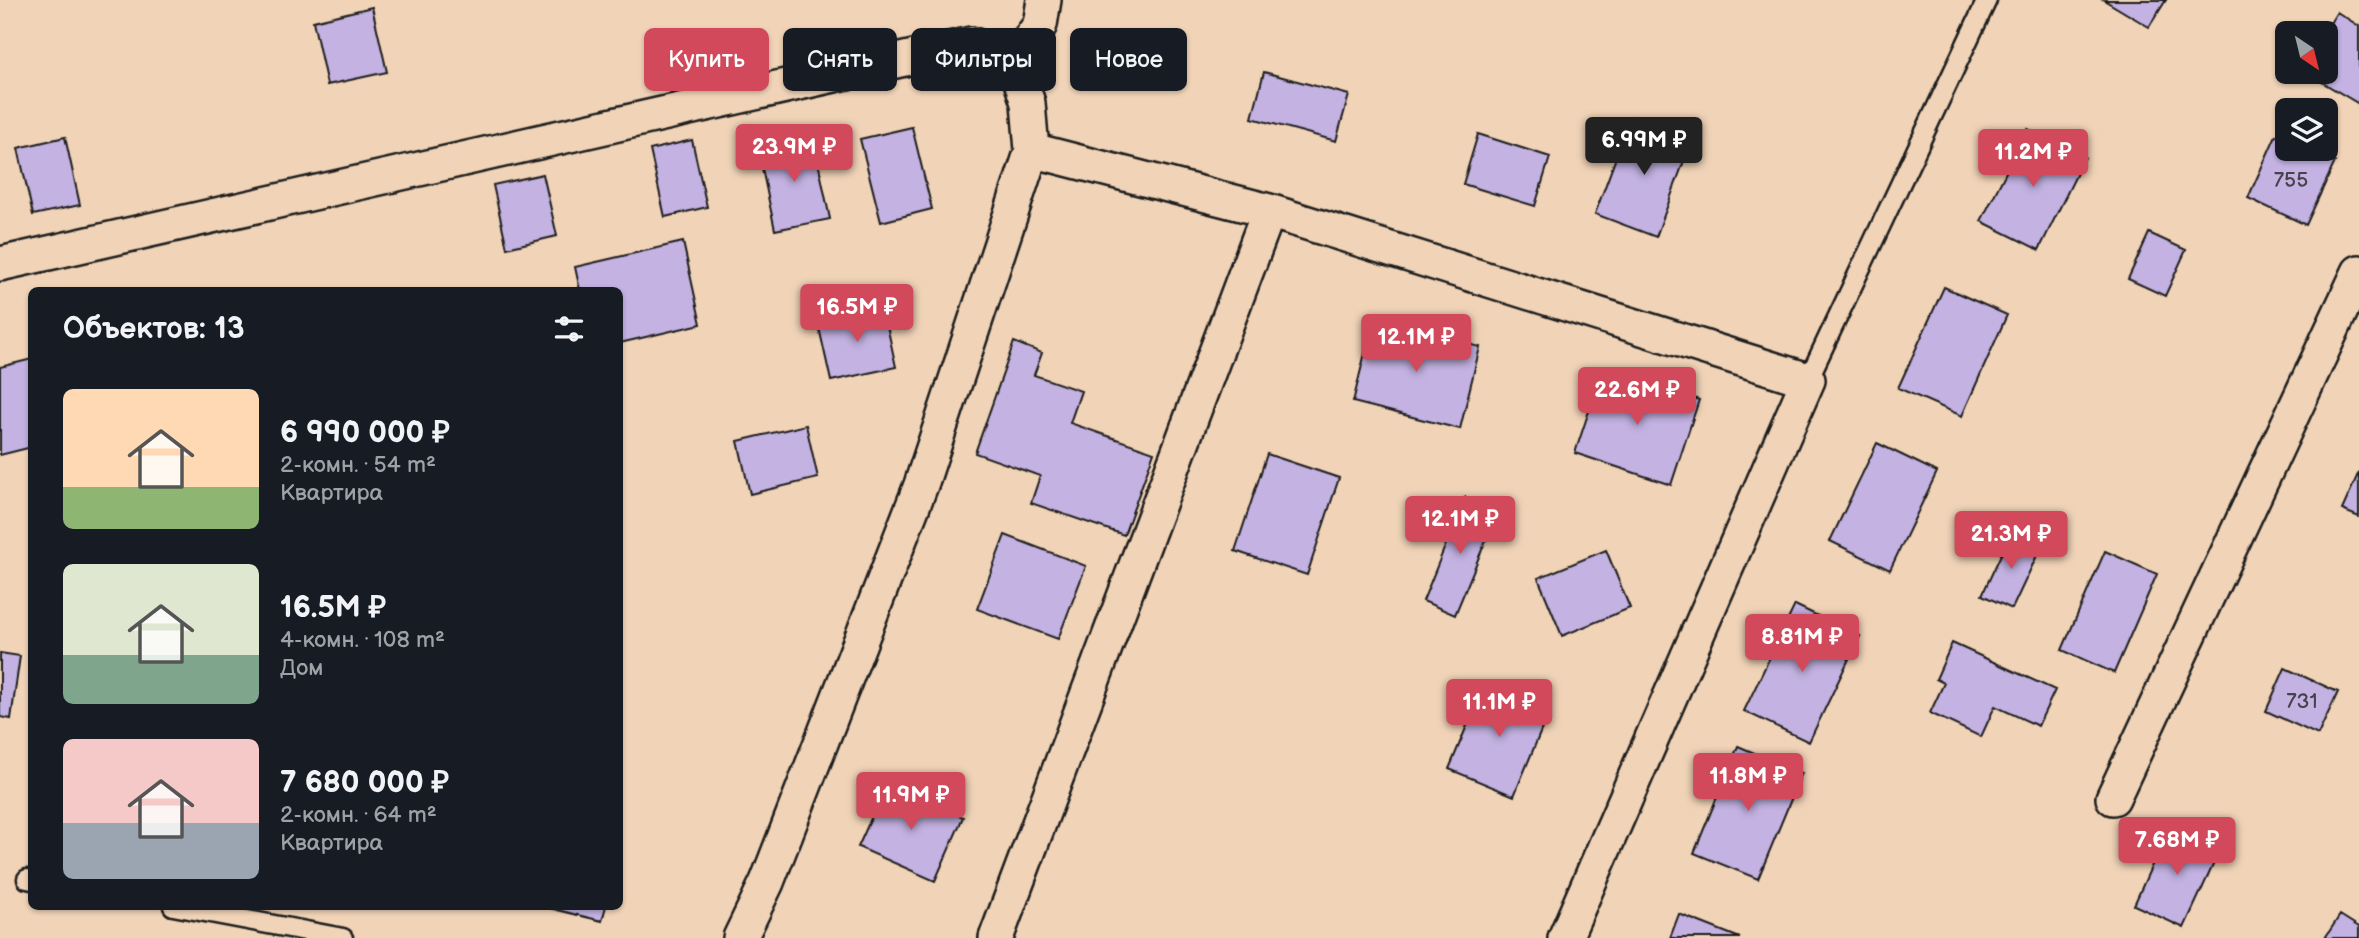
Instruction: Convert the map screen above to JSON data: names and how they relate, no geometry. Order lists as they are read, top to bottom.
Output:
{
  "house_numbers": ["755", "731"],
  "north": "bottom right",
  "page": {
    "chip": [
      "Купить",
      "Снять",
      "Фильтры",
      "Новое"
    ],
    "price": [
      "6.99M ₽",
      "23.9M ₽",
      "11.2M ₽",
      "16.5M ₽",
      "12.1M ₽",
      "22.6M ₽",
      "12.1M ₽",
      "21.3M ₽",
      "8.81M ₽",
      "11.1M ₽",
      "11.8M ₽",
      "11.9M ₽",
      "7.68M ₽"
    ],
    "heading": "Объектов: 13",
    "list": [
      {
        "name": "6 990 000 ₽",
        "note": "2-комн. · 54 m² · Квартира"
      },
      {
        "name": "16.5M ₽",
        "note": "4-комн. · 108 m² · Дом"
      },
      {
        "name": "7 680 000 ₽",
        "note": "2-комн. · 64 m² · Квартира"
      }
    ]
  }
}
